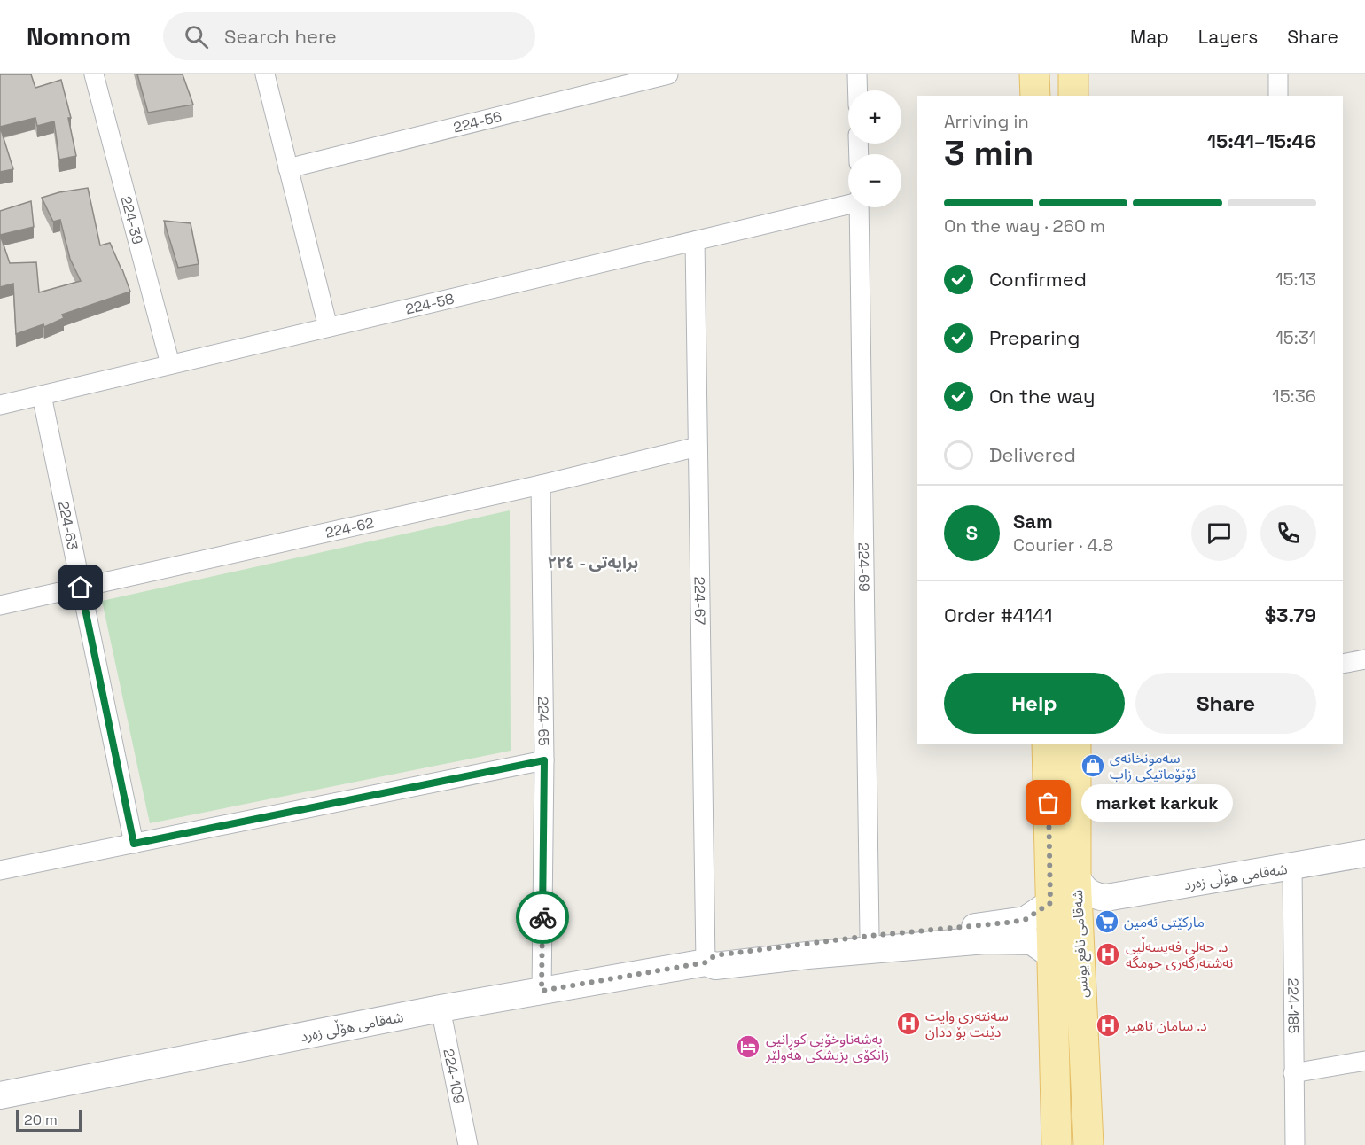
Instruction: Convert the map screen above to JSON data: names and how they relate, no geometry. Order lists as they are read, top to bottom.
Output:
{
  "streets": {
    "main road": ["شەقامی نافع یونس"],
    "street": [
      "224-56",
      "224-39",
      "224-58",
      "224-63",
      "224-62",
      "224-69",
      "224-67",
      "224-65",
      "شەقامی هۆڵی زەرد",
      "224-185",
      "224-109"
    ]
  },
  "crossings": [
    ["224-39", "224-58"],
    ["224-58", "224-63"],
    ["224-58", "224-67"],
    ["224-63", "224-62"],
    ["224-62", "224-67"],
    ["224-62", "224-65"],
    ["224-69", "شەقامی هۆڵی زەرد"],
    ["224-67", "شەقامی هۆڵی زەرد"],
    ["224-65", "شەقامی هۆڵی زەرد"],
    ["شەقامی هۆڵی زەرد", "شەقامی نافع یونس"],
    ["شەقامی هۆڵی زەرد", "224-185"],
    ["شەقامی هۆڵی زەرد", "224-109"]
  ],
  "districts": ["برایەتی - ٢٢٤"],
  "places": {
    "shop": ["سەمونخانەی ئۆتۆماتیکی زاب"],
    "other": ["market karkuk"],
    "supermarket": ["مارکێتی ئەمین"],
    "hospital": ["د. حەلی فەیسەڵیی نەشتەرگەری جومگە", "سەنتەری وایت دێنت بۆ ددان", "د. سامان تاهیر"],
    "hotel": ["بەشەناوخۆیی کوڕانیی زانکۆی پزیشکی هەولێر"]
  },
  "scale_bar": "20 m",
  "page": {
    "header": "Nomnom",
    "search": "Search here",
    "nav": ["Map", "Layers", "Share"],
    "map_buttons": ["+", "−"],
    "heading": ["3 min", "Arriving in", "15:41–15:46"],
    "panel": [
      "Sam",
      "Courier · 4.8",
      "Order #4141",
      "$3.79"
    ],
    "bar": "On the way · 260 m",
    "list": [
      ["Confirmed", "15:13"],
      ["Preparing", "15:31"],
      ["On the way", "15:36"],
      "Delivered"
    ],
    "round": "S",
    "buttons": ["Help", "Share"],
    "bubble": "market karkuk",
    "scale": "20 m"
  }
}
